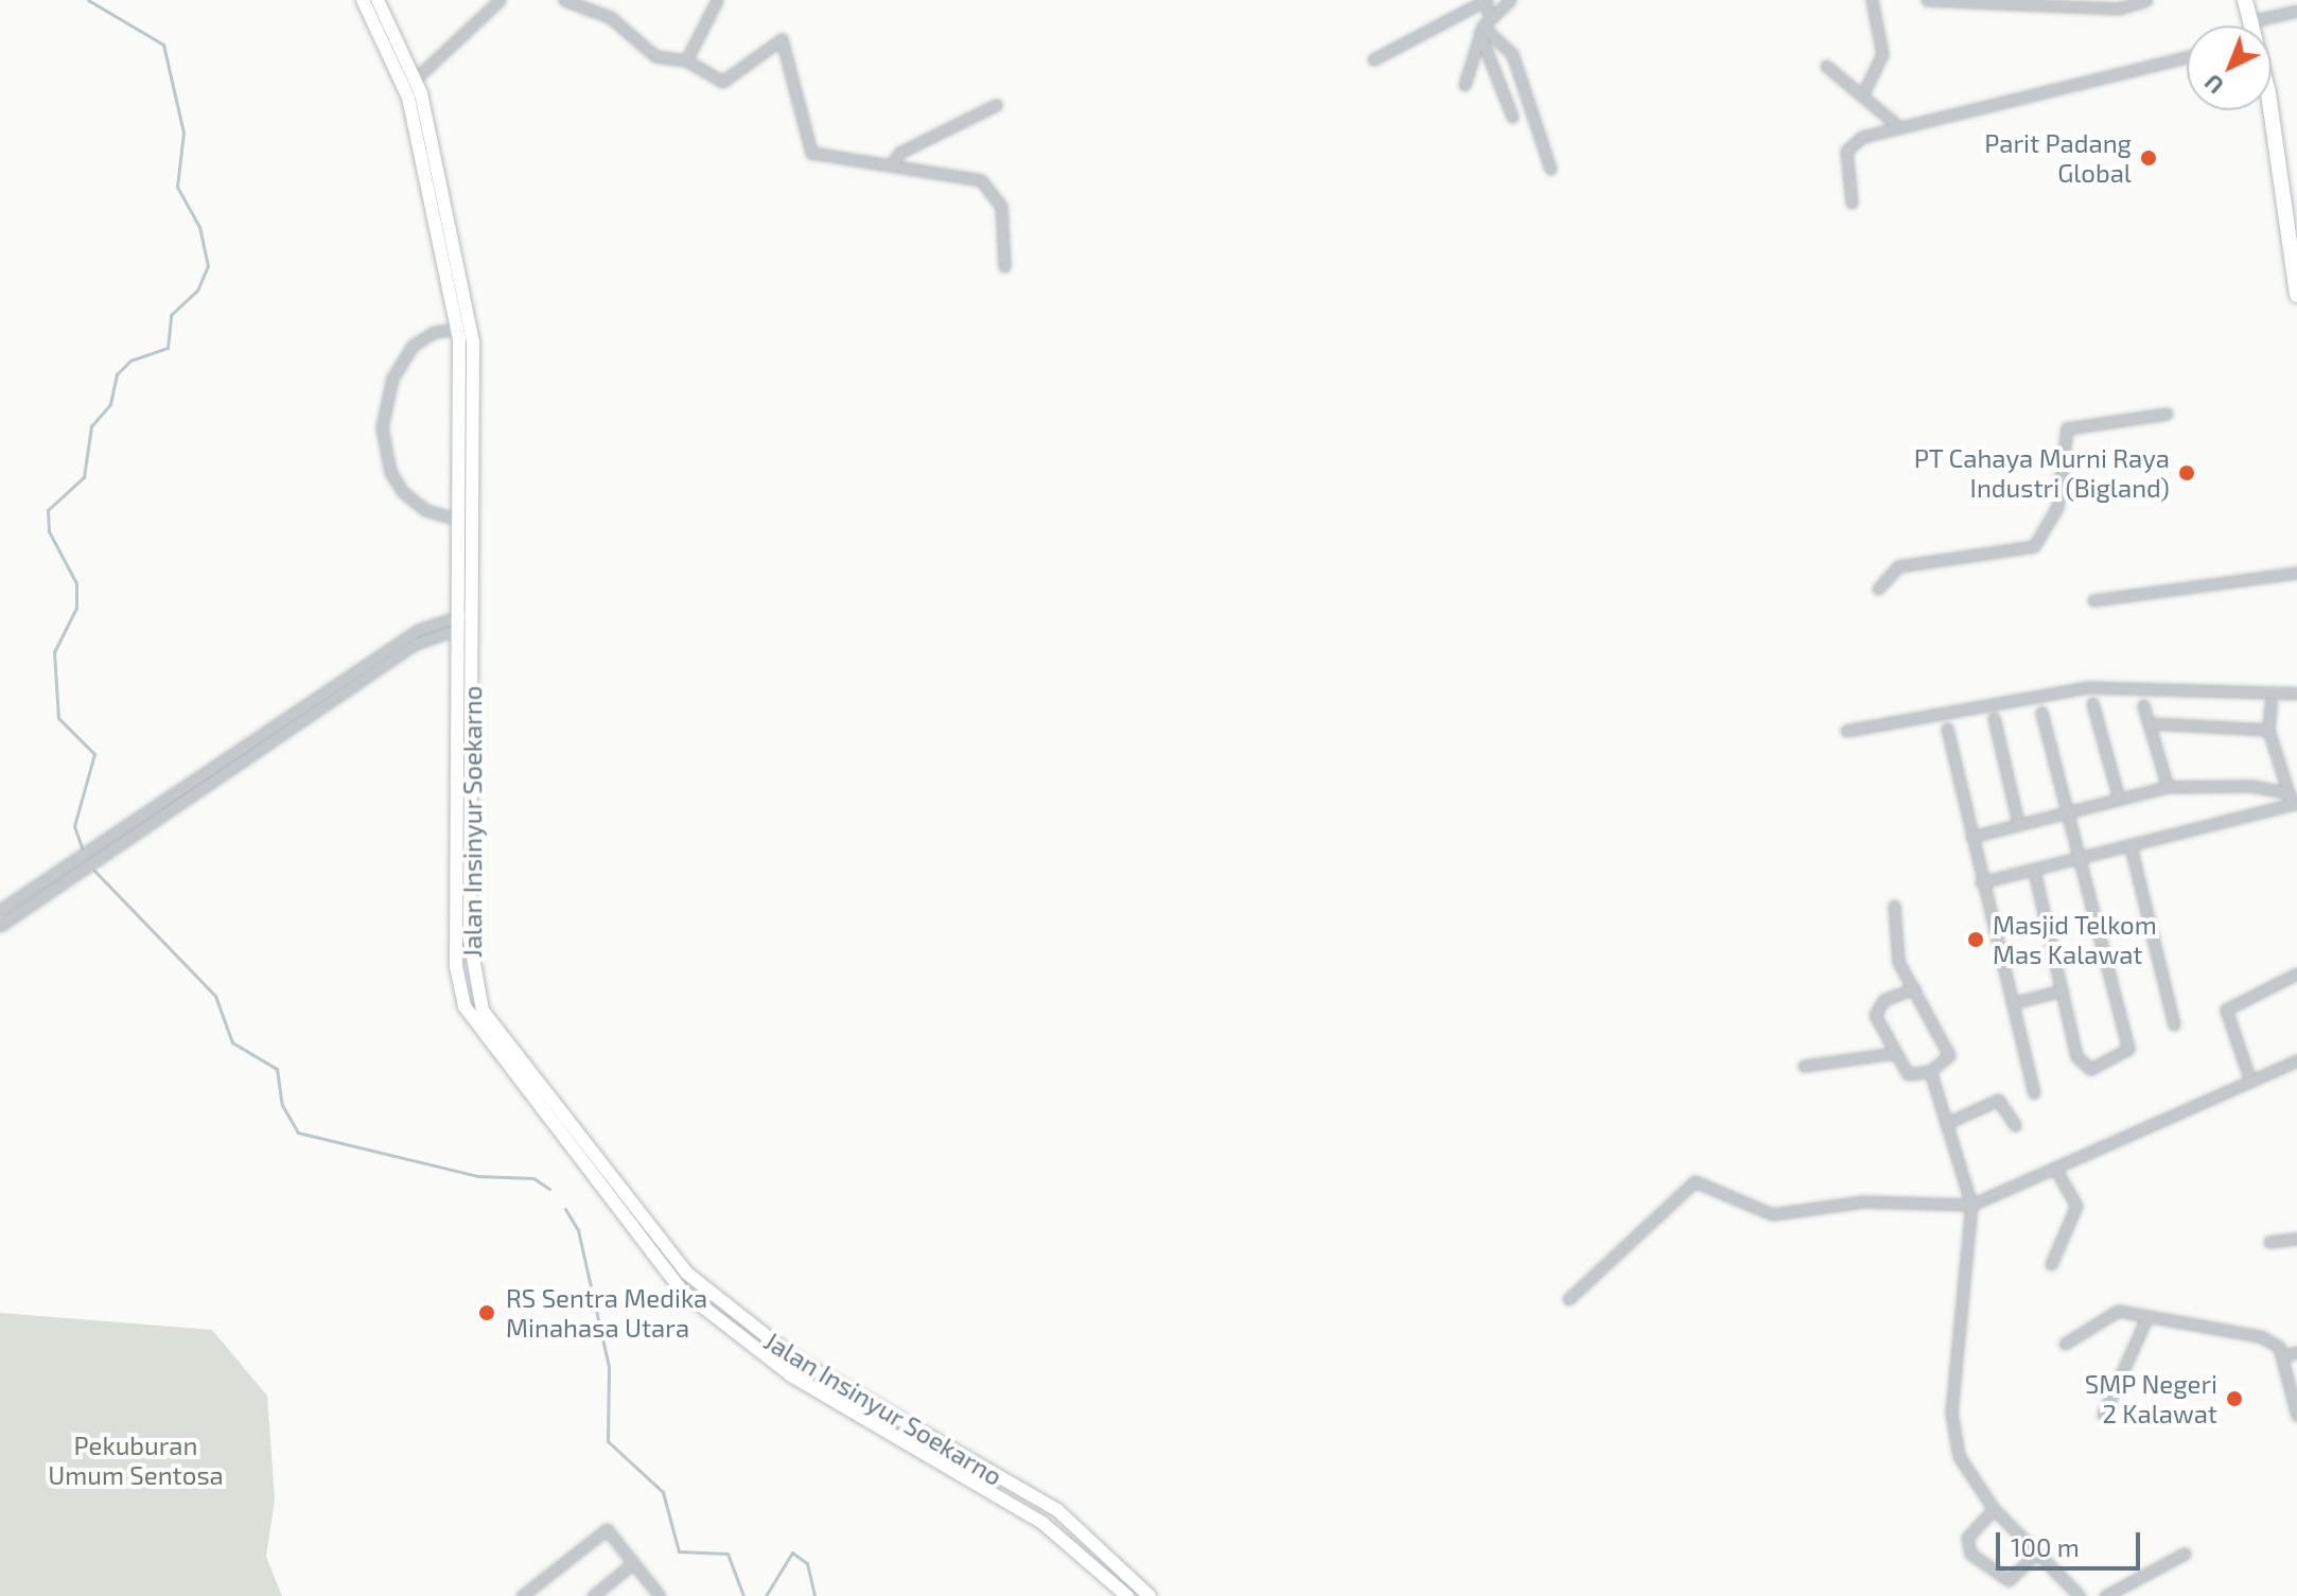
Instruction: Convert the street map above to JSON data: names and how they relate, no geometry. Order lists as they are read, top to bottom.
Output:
{
  "streets": {
    "main road": ["Jalan Insinyur Soekarno"]
  },
  "parks": ["Pekuburan Umum Sentosa"],
  "places": [
    "Parit Padang Global",
    "PT Cahaya Murni Raya Industri (Bigland)",
    "Masjid Telkom Mas Kalawat",
    "RS Sentra Medika Minahasa Utara",
    "SMP Negeri 2 Kalawat"
  ],
  "scale_bar": "100 m",
  "north": "bottom left"
}
